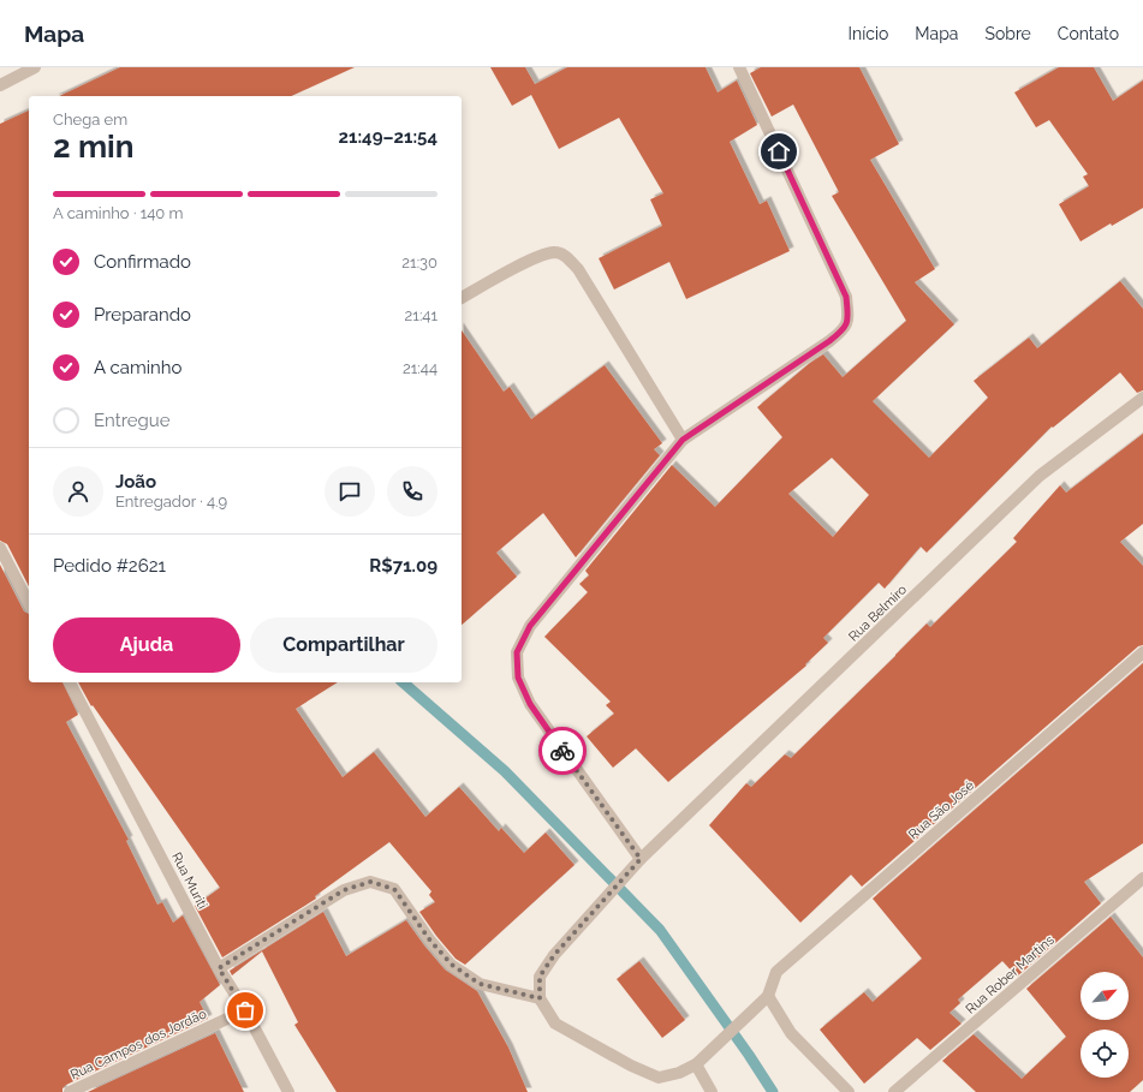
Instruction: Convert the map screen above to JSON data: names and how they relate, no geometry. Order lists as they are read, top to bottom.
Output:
{
  "streets": {
    "street": [
      "Rua Belmiro",
      "Rua São José",
      "Rua Muriti",
      "Rua Rober Martins",
      "Rua Campos dos Jordão"
    ]
  },
  "crossings": [
    ["Rua Muriti", "Rua Campos dos Jordão"]
  ],
  "north": "top right",
  "page": {
    "header": "Mapa",
    "nav": [
      "Início",
      "Mapa",
      "Sobre",
      "Contato"
    ],
    "heading": ["2 min", "Chega em", "21:49–21:54"],
    "panel": [
      "João",
      "Entregador · 4.9",
      "Pedido #2621",
      "R$71.09"
    ],
    "bar": "A caminho · 140 m",
    "list": [
      ["Confirmado", "21:30"],
      ["Preparando", "21:41"],
      ["A caminho", "21:44"],
      "Entregue"
    ],
    "buttons": ["Ajuda", "Compartilhar"]
  }
}
